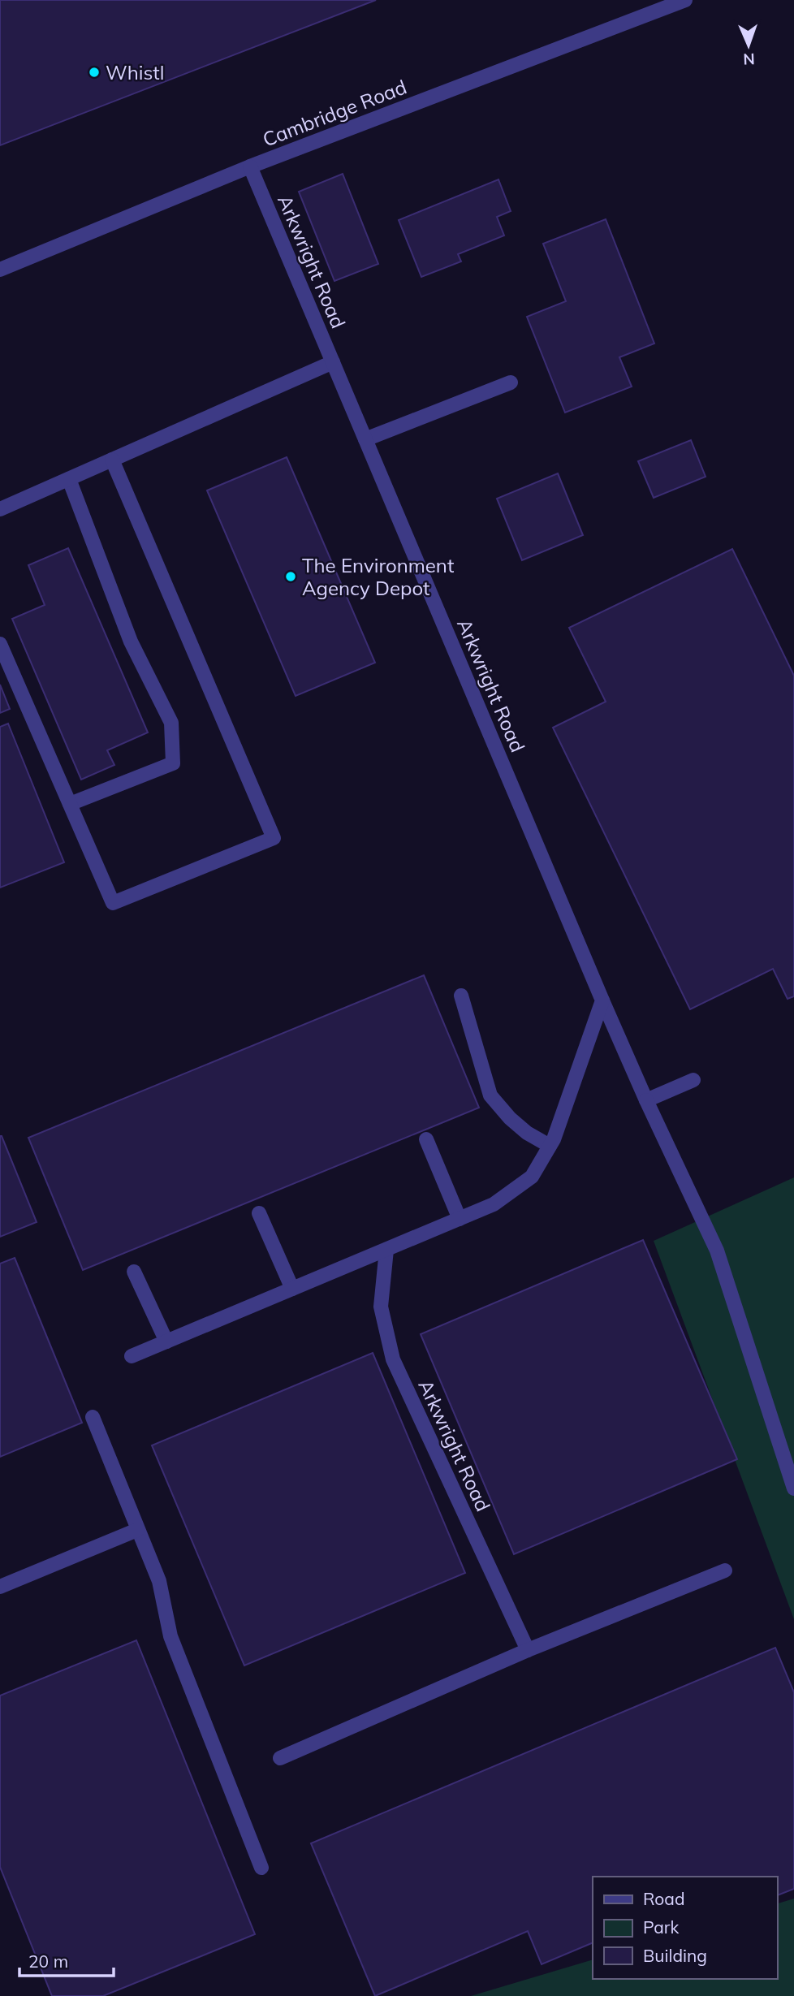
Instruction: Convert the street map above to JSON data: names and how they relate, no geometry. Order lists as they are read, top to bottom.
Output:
{
  "streets": {
    "street": ["Cambridge Road", "Arkwright Road"]
  },
  "crossings": [
    ["Cambridge Road", "Arkwright Road"]
  ],
  "places": ["Whistl", "The Environment Agency Depot"],
  "legend": ["Road", "Park", "Building"],
  "scale_bar": "20 m",
  "north": "bottom"
}
